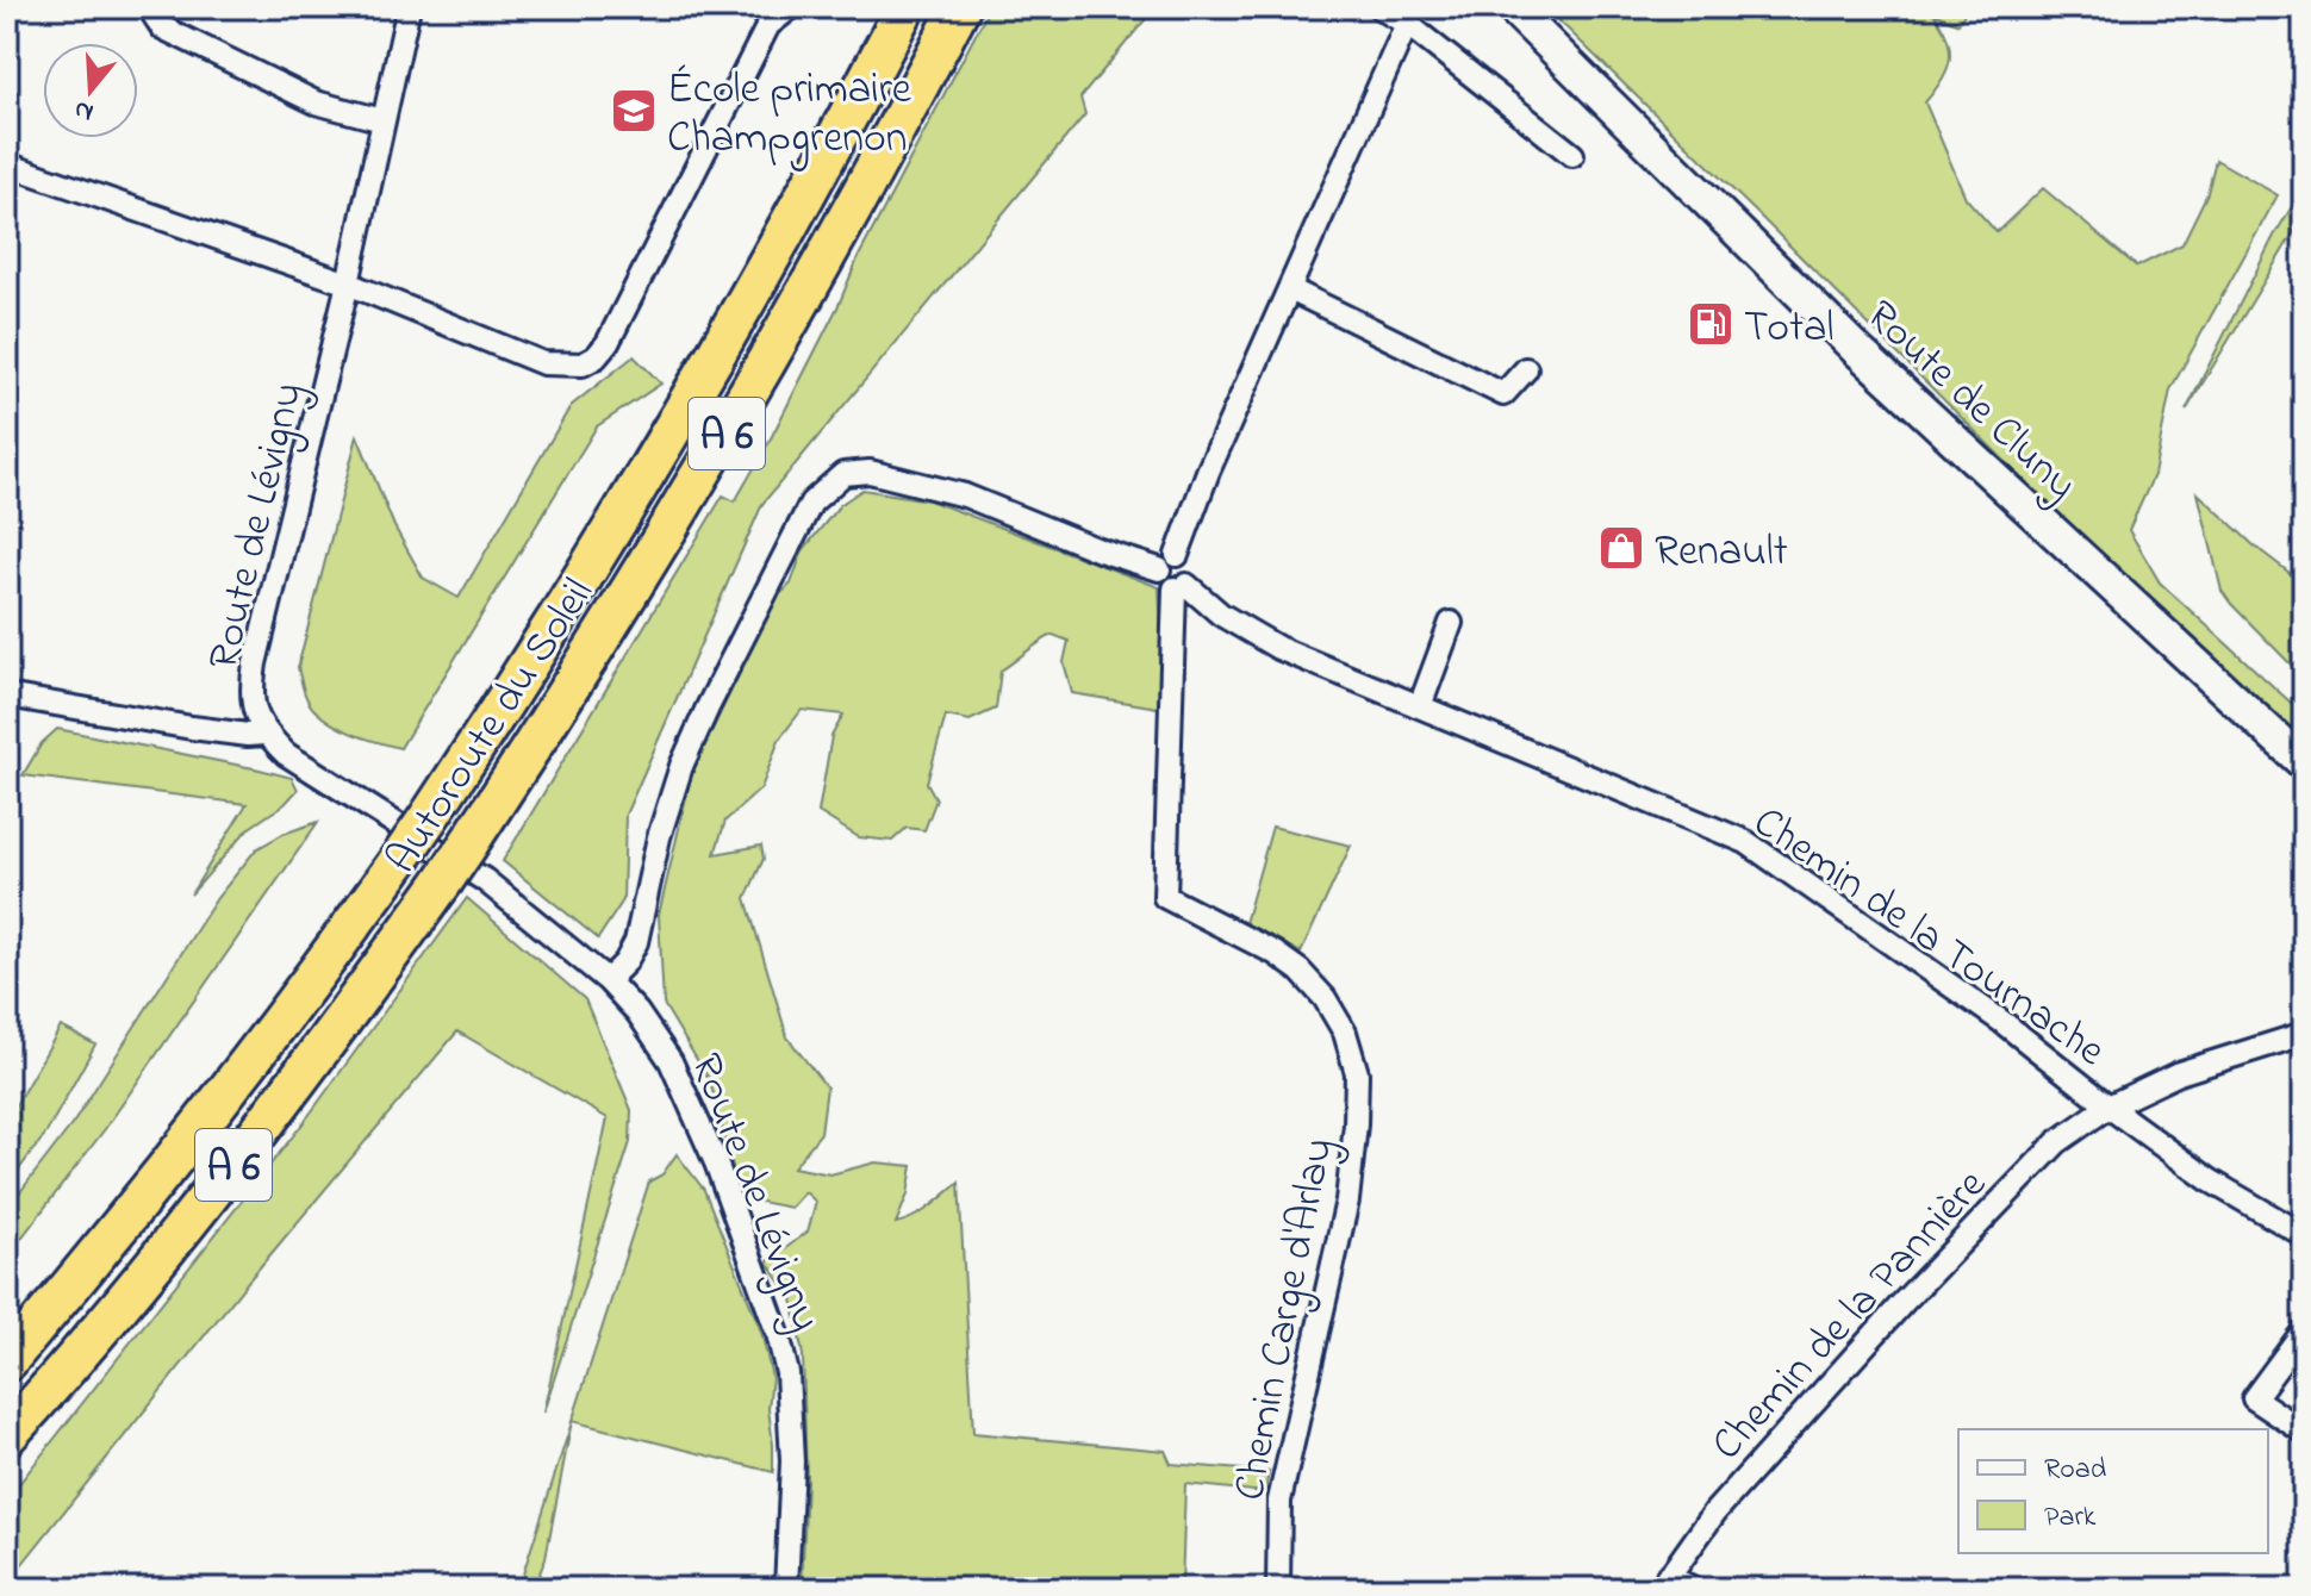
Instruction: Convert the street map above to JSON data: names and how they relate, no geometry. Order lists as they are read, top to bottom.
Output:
{
  "streets": {
    "highway": ["A 6", "Autoroute du Soleil"],
    "main road": ["Route de Cluny"],
    "street": [
      "Route de Lévigny",
      "Chemin de la Tournache",
      "Chemin de la Pannière",
      "Chemin Carge d'Arlay"
    ]
  },
  "crossings": [
    ["Chemin de la Tournache", "Chemin de la Pannière"],
    ["Chemin de la Tournache", "Chemin Carge d'Arlay"]
  ],
  "places": {
    "school or university": ["École primaire Champgrenon"],
    "fuel station": ["Total"],
    "shop": ["Renault"]
  },
  "legend": ["Road", "Park"],
  "north": "bottom"
}
